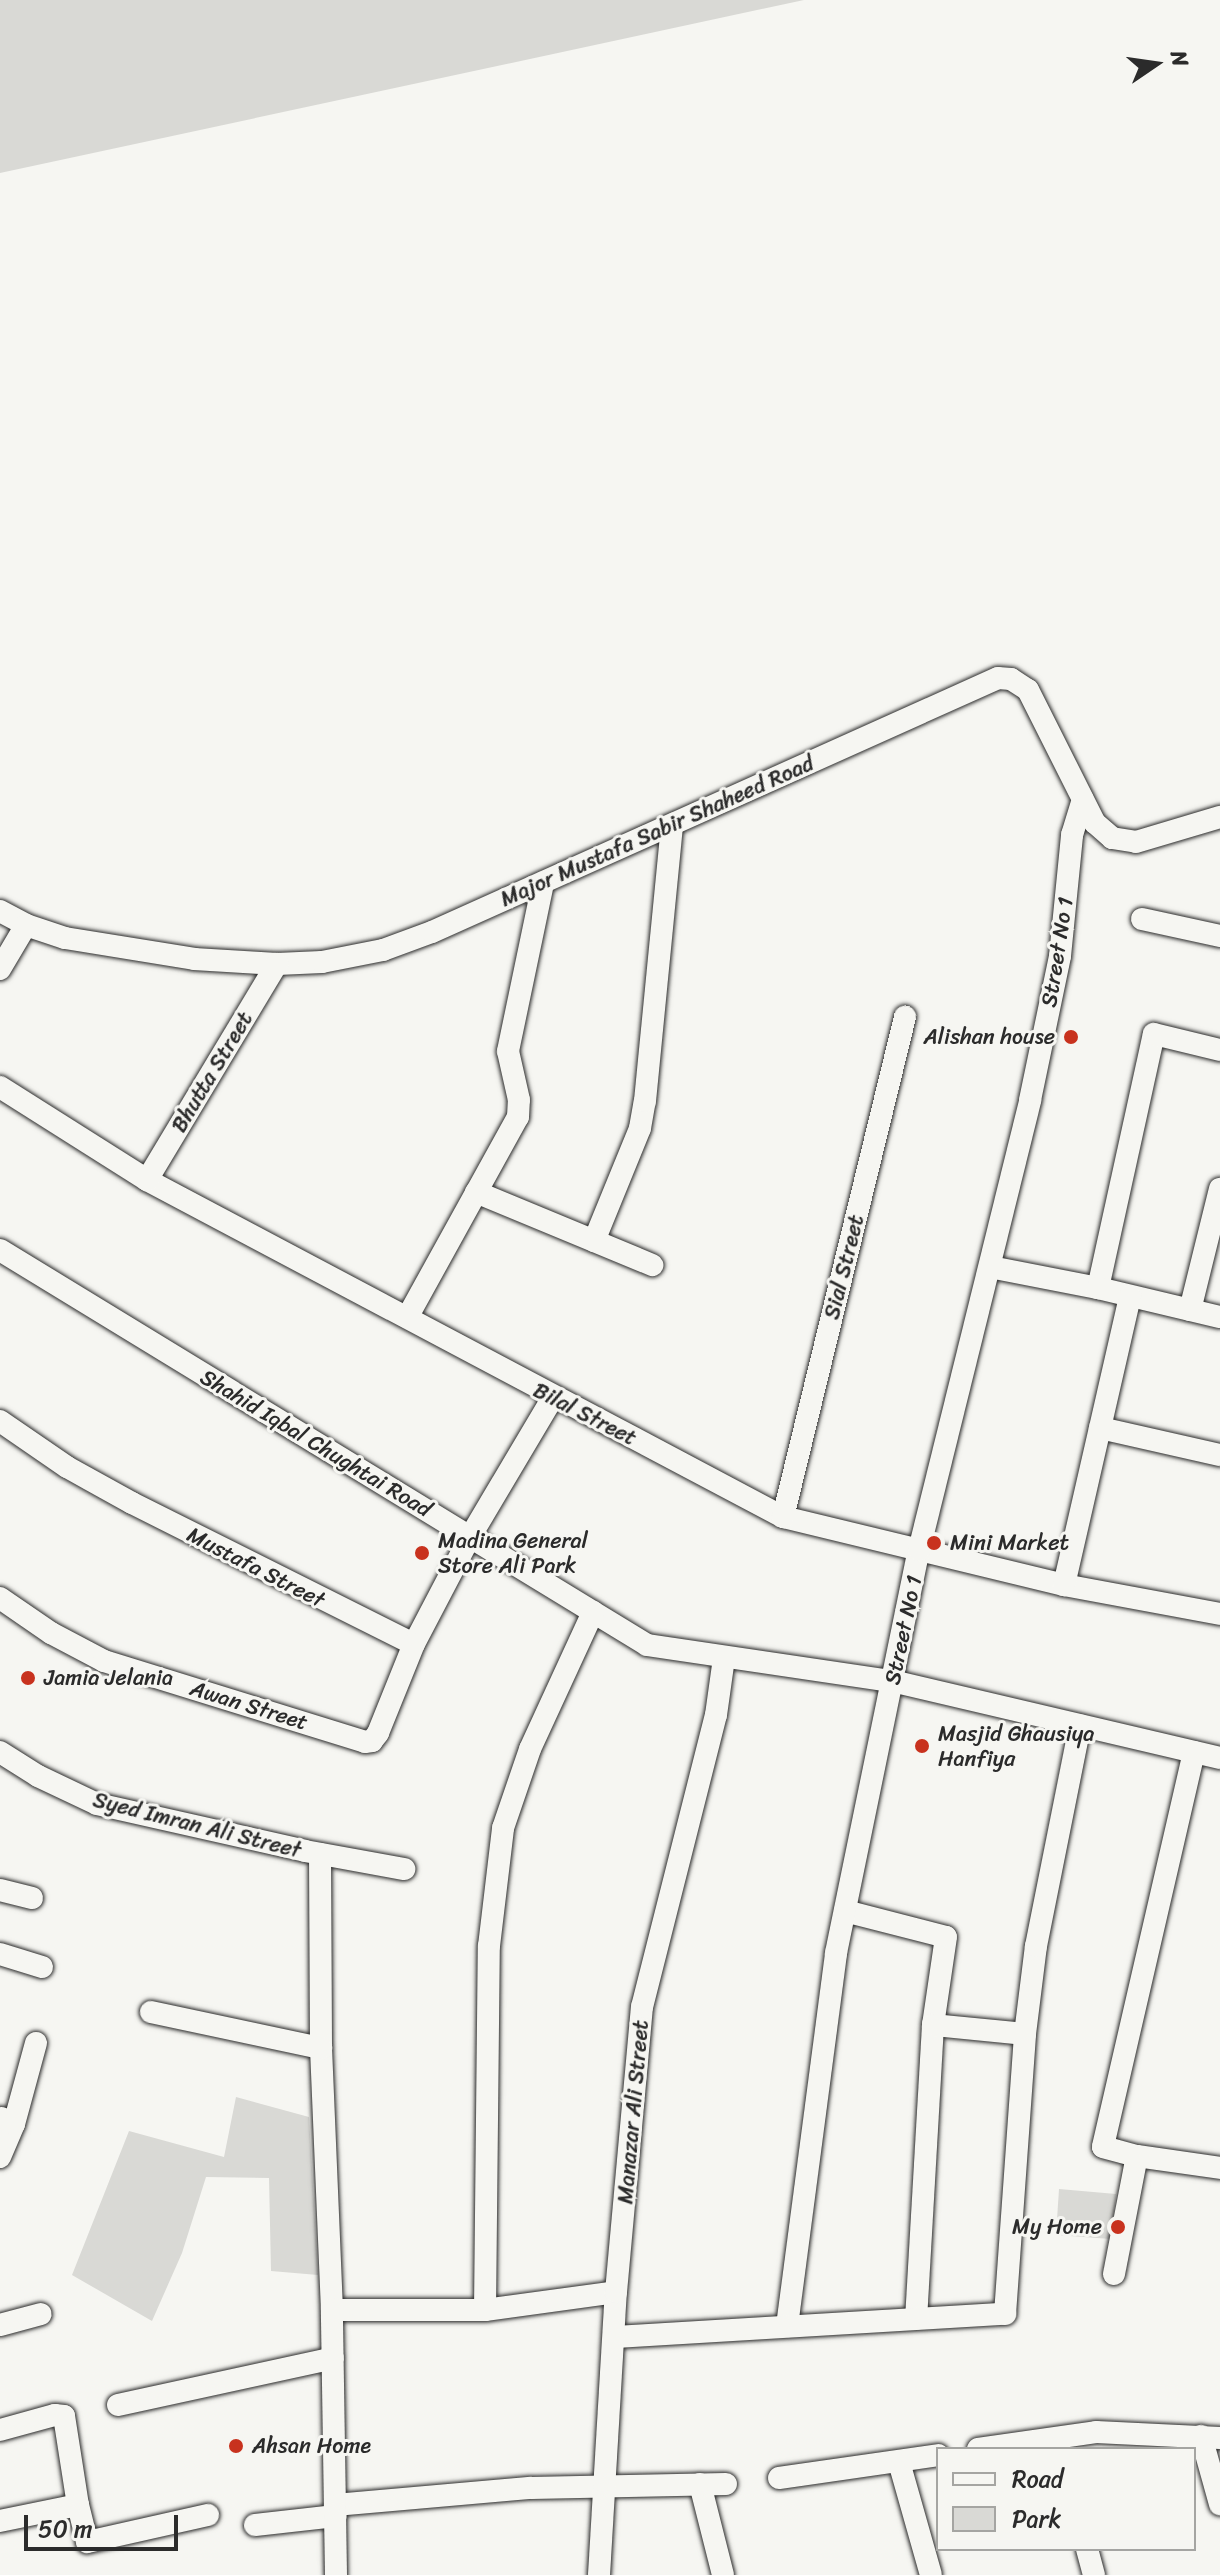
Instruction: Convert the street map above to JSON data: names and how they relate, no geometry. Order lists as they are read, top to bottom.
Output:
{
  "streets": {
    "street": [
      "Major Mustafa Sabir Shaheed Road",
      "Street No 1",
      "Bhutta Street",
      "Sial Street",
      "Bilal Street",
      "Shahid Iqbal Chughtai Road",
      "Mustafa Street",
      "Awan Street",
      "Syed Imran Ali Street",
      "Manazar Ali Street"
    ]
  },
  "crossings": [
    ["Major Mustafa Sabir Shaheed Road", "Street No 1"],
    ["Major Mustafa Sabir Shaheed Road", "Bhutta Street"],
    ["Street No 1", "Bilal Street"],
    ["Street No 1", "Shahid Iqbal Chughtai Road"],
    ["Bhutta Street", "Bilal Street"],
    ["Sial Street", "Bilal Street"],
    ["Shahid Iqbal Chughtai Road", "Manazar Ali Street"],
    ["Mustafa Street", "Awan Street"]
  ],
  "places": [
    "Alishan house",
    "Mini Market",
    "Madina General Store Ali Park",
    "Jamia Jelania",
    "Masjid Ghausiya Hanfiya",
    "My Home",
    "Ahsan Home"
  ],
  "legend": ["Road", "Park"],
  "scale_bar": "50 m",
  "north": "right"
}
